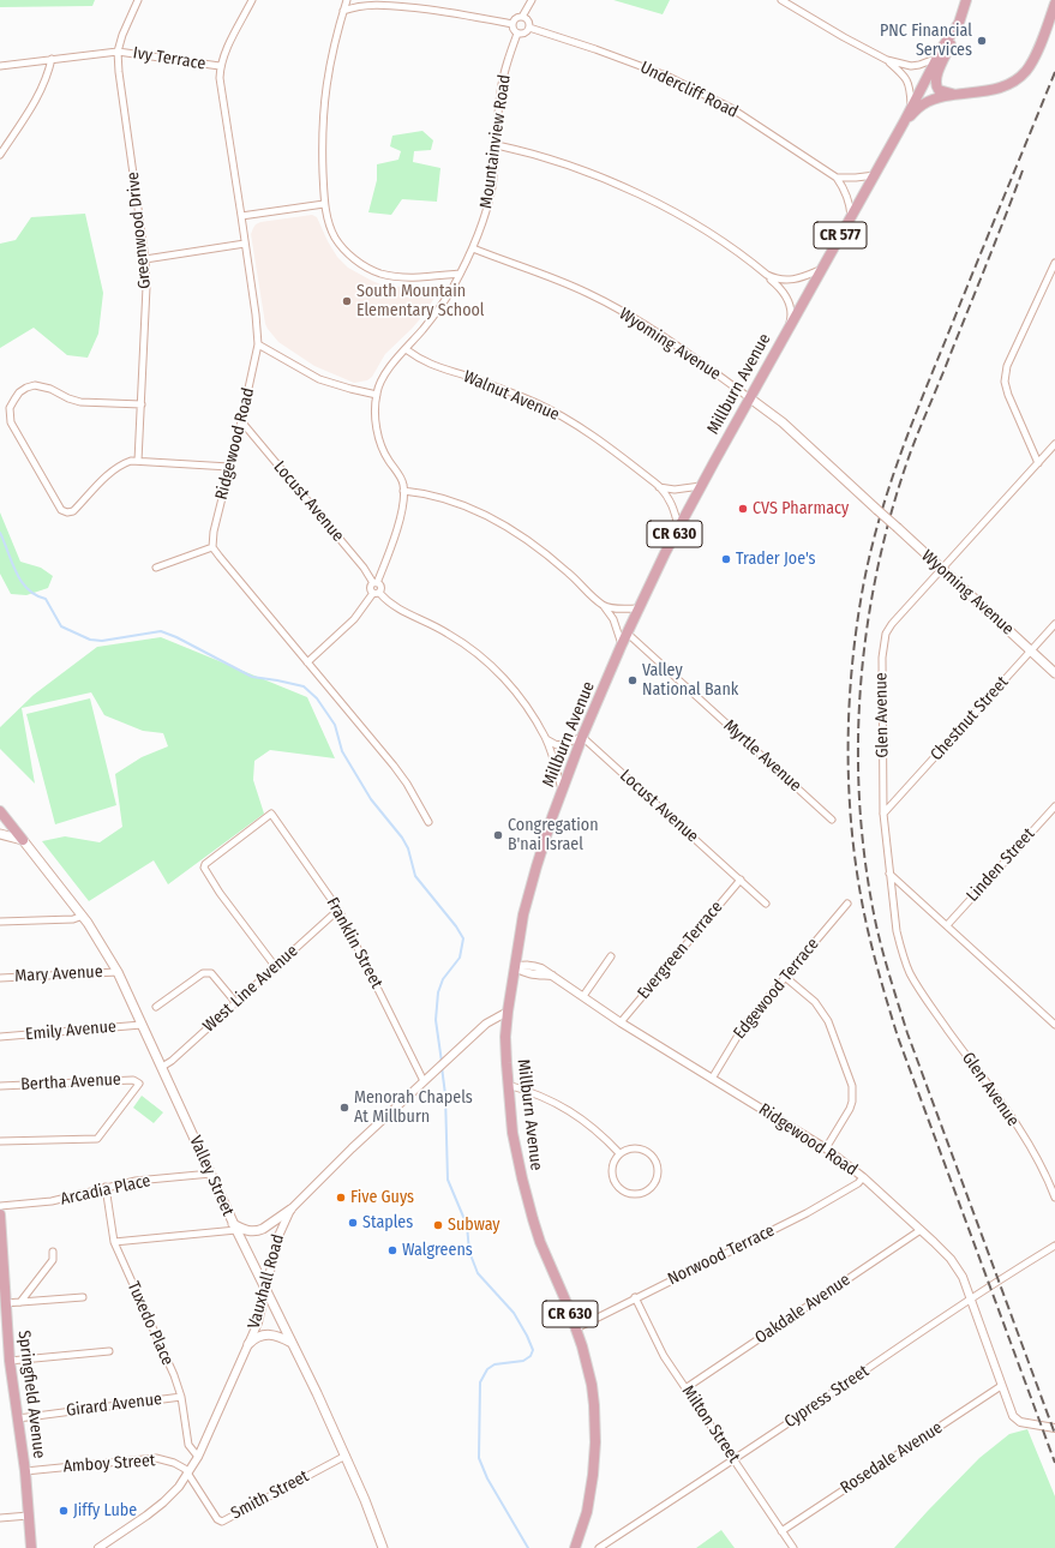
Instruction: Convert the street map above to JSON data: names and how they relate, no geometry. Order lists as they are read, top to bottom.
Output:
{
  "streets": {
    "main road": [
      "CR 577",
      "Wyoming Avenue",
      "Millburn Avenue",
      "CR 630",
      "Valley Street",
      "Springfield Avenue"
    ],
    "street": [
      "Ivy Terrace",
      "Undercliff Road",
      "Mountainview Road",
      "Greenwood Drive",
      "Walnut Avenue",
      "Ridgewood Road",
      "Locust Avenue",
      "Glen Avenue",
      "Chestnut Street",
      "Myrtle Avenue",
      "Linden Street",
      "Franklin Street",
      "Evergreen Terrace",
      "Mary Avenue",
      "West Line Avenue",
      "Edgewood Terrace",
      "Emily Avenue",
      "Bertha Avenue",
      "Arcadia Place",
      "Norwood Terrace",
      "Vauxhall Road",
      "Oakdale Avenue",
      "Tuxedo Place",
      "Cypress Street",
      "Girard Avenue",
      "Milton Street",
      "Rosedale Avenue",
      "Amboy Street",
      "Smith Street"
    ]
  },
  "crossings": [
    ["Ivy Terrace", "Greenwood Drive"],
    ["Ivy Terrace", "Ridgewood Road"],
    ["Undercliff Road", "Mountainview Road"],
    ["Undercliff Road", "Millburn Avenue"],
    ["Mountainview Road", "Wyoming Avenue"],
    ["Mountainview Road", "Walnut Avenue"],
    ["Mountainview Road", "Locust Avenue"],
    ["CR 577", "Millburn Avenue"],
    ["Wyoming Avenue", "Millburn Avenue"],
    ["Wyoming Avenue", "Glen Avenue"],
    ["Wyoming Avenue", "Chestnut Street"],
    ["Millburn Avenue", "Walnut Avenue"],
    ["Millburn Avenue", "Ridgewood Road"],
    ["Millburn Avenue", "Locust Avenue"],
    ["Millburn Avenue", "Myrtle Avenue"],
    ["Millburn Avenue", "Norwood Terrace"],
    ["Millburn Avenue", "Vauxhall Road"],
    ["Ridgewood Road", "Locust Avenue"],
    ["Ridgewood Road", "Evergreen Terrace"],
    ["Ridgewood Road", "Edgewood Terrace"],
    ["Ridgewood Road", "Norwood Terrace"],
    ["Ridgewood Road", "Oakdale Avenue"],
    ["Ridgewood Road", "Cypress Street"],
    ["Ridgewood Road", "Rosedale Avenue"],
    ["Locust Avenue", "Evergreen Terrace"],
    ["Glen Avenue", "Chestnut Street"],
    ["Franklin Street", "West Line Avenue"],
    ["Franklin Street", "Vauxhall Road"],
    ["Mary Avenue", "Valley Street"],
    ["West Line Avenue", "Valley Street"],
    ["Emily Avenue", "Valley Street"],
    ["Valley Street", "Arcadia Place"],
    ["Valley Street", "Vauxhall Road"],
    ["Valley Street", "Smith Street"],
    ["Arcadia Place", "Tuxedo Place"],
    ["Norwood Terrace", "Milton Street"],
    ["Vauxhall Road", "Tuxedo Place"],
    ["Vauxhall Road", "Amboy Street"],
    ["Vauxhall Road", "Smith Street"],
    ["Oakdale Avenue", "Milton Street"],
    ["Tuxedo Place", "Girard Avenue"],
    ["Springfield Avenue", "Girard Avenue"],
    ["Springfield Avenue", "Amboy Street"],
    ["Cypress Street", "Milton Street"],
    ["Milton Street", "Rosedale Avenue"],
    ["Amboy Street", "Smith Street"]
  ],
  "places": [
    "PNC Financial Services",
    "South Mountain Elementary School",
    "CVS Pharmacy",
    "Trader Joe's",
    "Valley National Bank",
    "Congregation B'nai Israel",
    "Menorah Chapels At Millburn",
    "Five Guys",
    "Staples",
    "Subway",
    "Walgreens",
    "Jiffy Lube"
  ]
}
